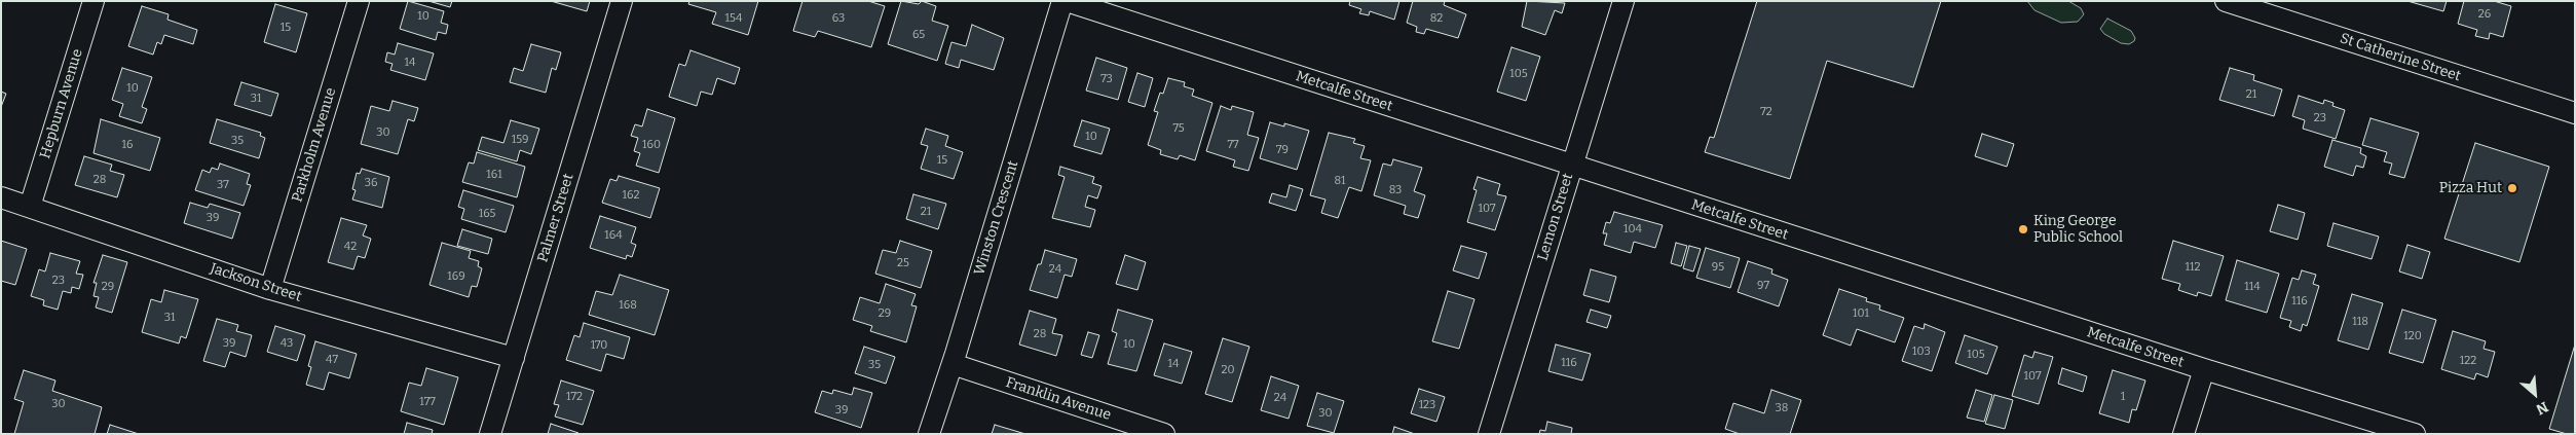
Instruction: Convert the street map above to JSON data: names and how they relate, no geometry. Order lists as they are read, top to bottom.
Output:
{
  "streets": {
    "street": [
      "St Catherine Street",
      "Metcalfe Street",
      "Hepburn Avenue",
      "Parkholm Avenue",
      "Lemon Street",
      "Palmer Street",
      "Winston Crescent",
      "Jackson Street",
      "Franklin Avenue"
    ]
  },
  "crossings": [
    ["Metcalfe Street", "Lemon Street"],
    ["Metcalfe Street", "Winston Crescent"],
    ["Hepburn Avenue", "Jackson Street"],
    ["Parkholm Avenue", "Jackson Street"],
    ["Palmer Street", "Jackson Street"],
    ["Winston Crescent", "Franklin Avenue"]
  ],
  "places": ["Pizza Hut", "King George Public School"],
  "house_numbers": [
    "26",
    "10",
    "154",
    "63",
    "82",
    "15",
    "65",
    "14",
    "105",
    "73",
    "10",
    "21",
    "31",
    "72",
    "23",
    "75",
    "30",
    "10",
    "159",
    "35",
    "16",
    "160",
    "77",
    "79",
    "15",
    "161",
    "28",
    "81",
    "36",
    "37",
    "83",
    "162",
    "107",
    "21",
    "165",
    "39",
    "104",
    "164",
    "42",
    "25",
    "95",
    "112",
    "24",
    "169",
    "23",
    "97",
    "29",
    "114",
    "116",
    "168",
    "29",
    "101",
    "31",
    "118",
    "28",
    "120",
    "39",
    "43",
    "10",
    "170",
    "103",
    "105",
    "47",
    "122",
    "116",
    "14",
    "35",
    "20",
    "107",
    "172",
    "1",
    "24",
    "177",
    "30",
    "123",
    "38",
    "39",
    "30"
  ],
  "north": "bottom right"
}
